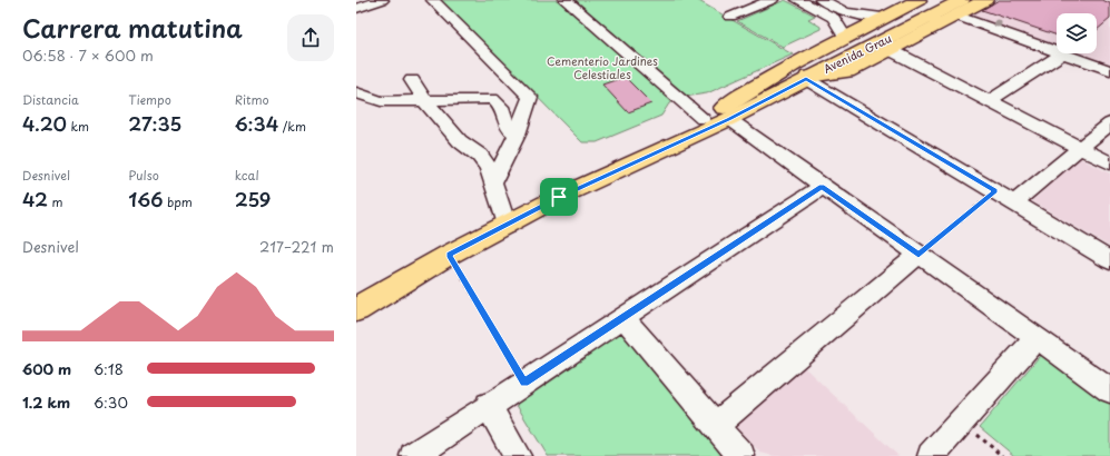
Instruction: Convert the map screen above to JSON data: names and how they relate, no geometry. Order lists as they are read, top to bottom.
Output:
{
  "streets": {
    "main road": ["Avenida Grau"]
  },
  "parks": ["Cementerio Jardines Celestiales"],
  "page": {
    "heading": ["Carrera matutina", "06:58 · 7 × 600 m"],
    "stats": [
      ["Distancia", "4.20 km"],
      ["Tiempo", "27:35"],
      ["Ritmo", "6:34 /km"],
      ["Desnivel", "42 m"],
      ["Pulso", "166 bpm"],
      ["kcal", "259"]
    ],
    "chart": ["Desnivel", "217–221 m"],
    "list": [
      {
        "name": "600 m",
        "note": "6:18"
      },
      {
        "name": "1.2 km",
        "note": "6:30"
      }
    ]
  }
}
